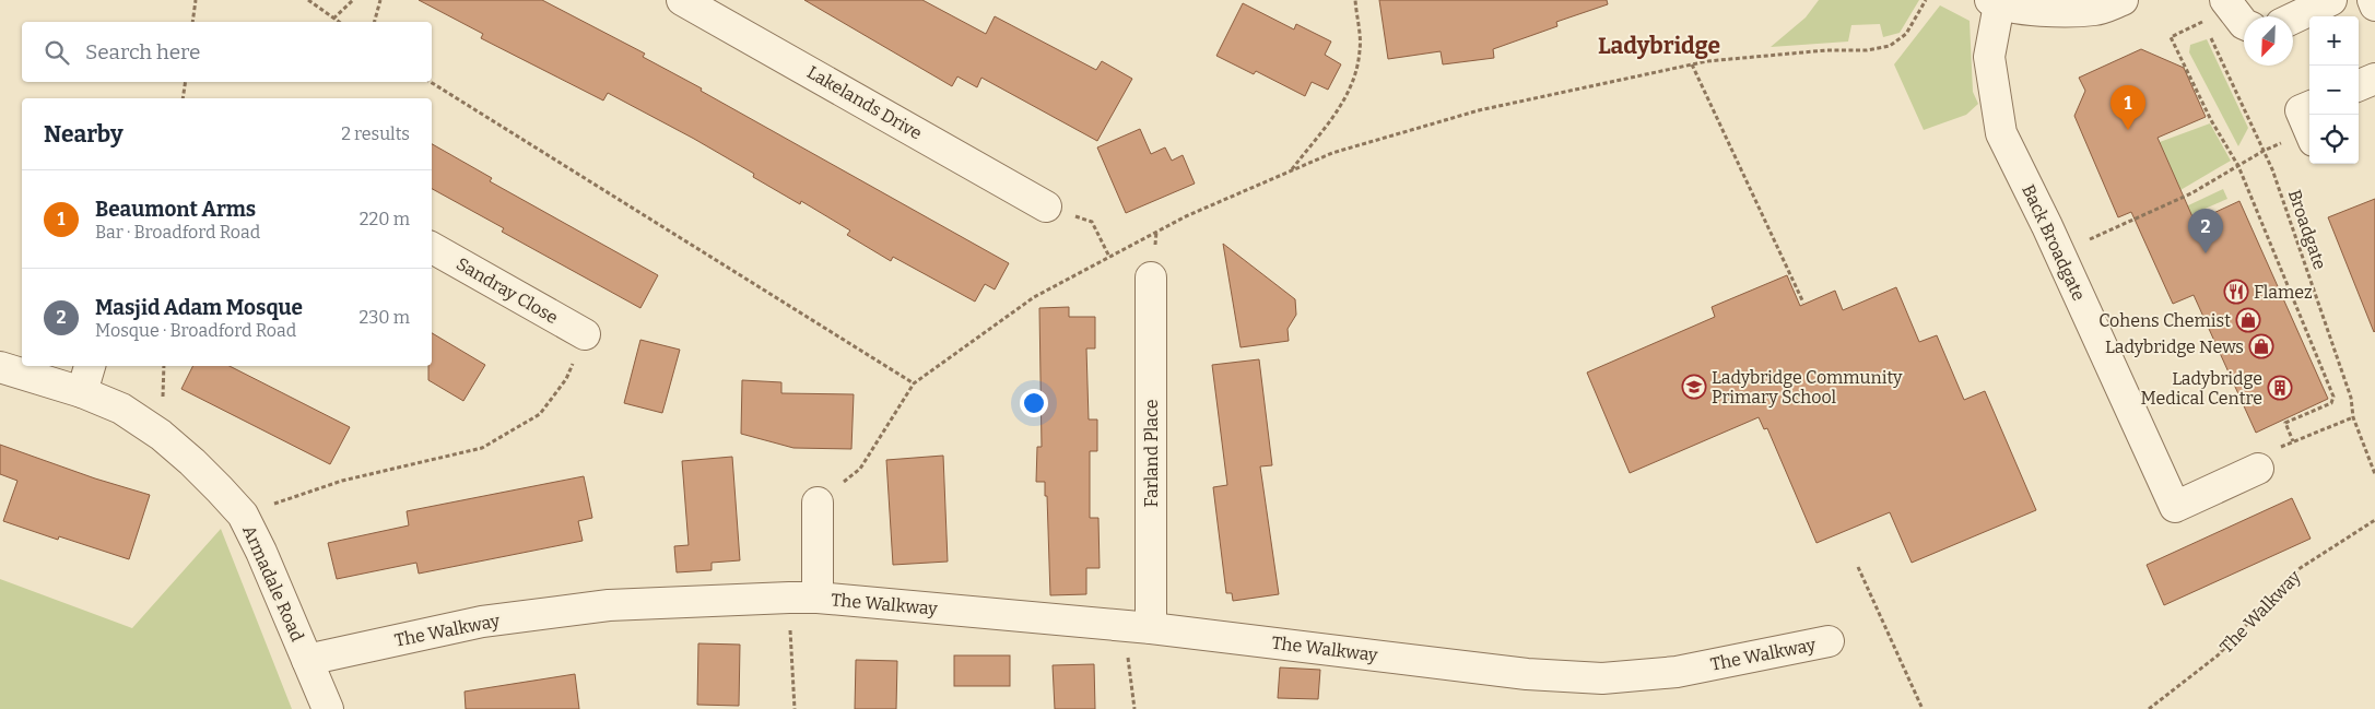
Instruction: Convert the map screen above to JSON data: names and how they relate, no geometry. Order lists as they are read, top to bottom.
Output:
{
  "streets": {
    "street": [
      "Lakelands Drive",
      "Back Broadgate",
      "Sandray Close",
      "Farland Place",
      "Armadale Road",
      "The Walkway"
    ],
    "path": ["Broadgate"]
  },
  "crossings": [
    ["Farland Place", "The Walkway"],
    ["Armadale Road", "The Walkway"]
  ],
  "districts": ["Ladybridge"],
  "places": {
    "restaurant": ["Flamez"],
    "shop": ["Cohens Chemist", "Ladybridge News"],
    "school or university": ["Ladybridge Community Primary School"],
    "building": ["Ladybridge Medical Centre"]
  },
  "north": "bottom left",
  "page": {
    "map_buttons": ["+", "−"],
    "search": "Search here",
    "pins": ["1", "2"],
    "heading": ["Nearby", "2 results"],
    "list": [
      {
        "mark": "1",
        "name": "Beaumont Arms",
        "note": "Bar · Broadford Road",
        "value": "220 m"
      },
      {
        "mark": "2",
        "name": "Masjid Adam Mosque",
        "note": "Mosque · Broadford Road",
        "value": "230 m"
      }
    ]
  }
}
